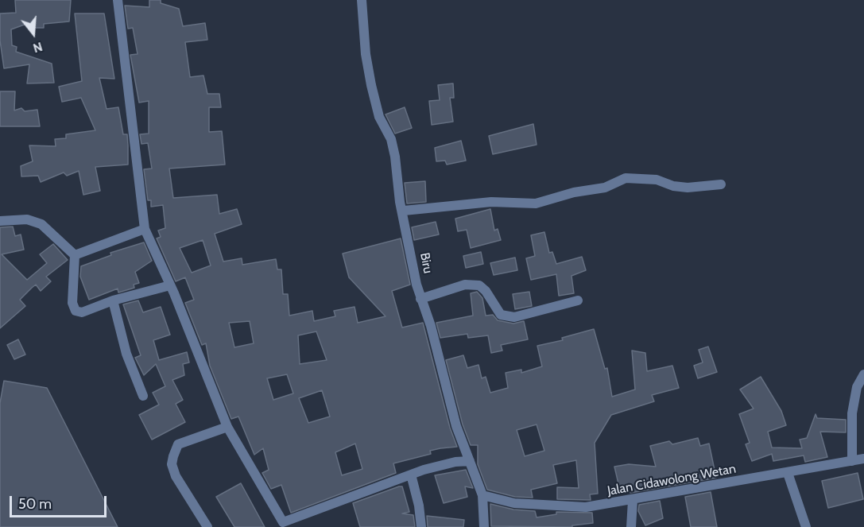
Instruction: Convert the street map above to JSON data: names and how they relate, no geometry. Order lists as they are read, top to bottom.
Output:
{
  "streets": {
    "street": ["Biru", "Jalan Cidawolong Wetan"]
  },
  "crossings": [
    ["Biru", "Jalan Cidawolong Wetan"]
  ],
  "scale_bar": "50 m",
  "north": "bottom"
}
